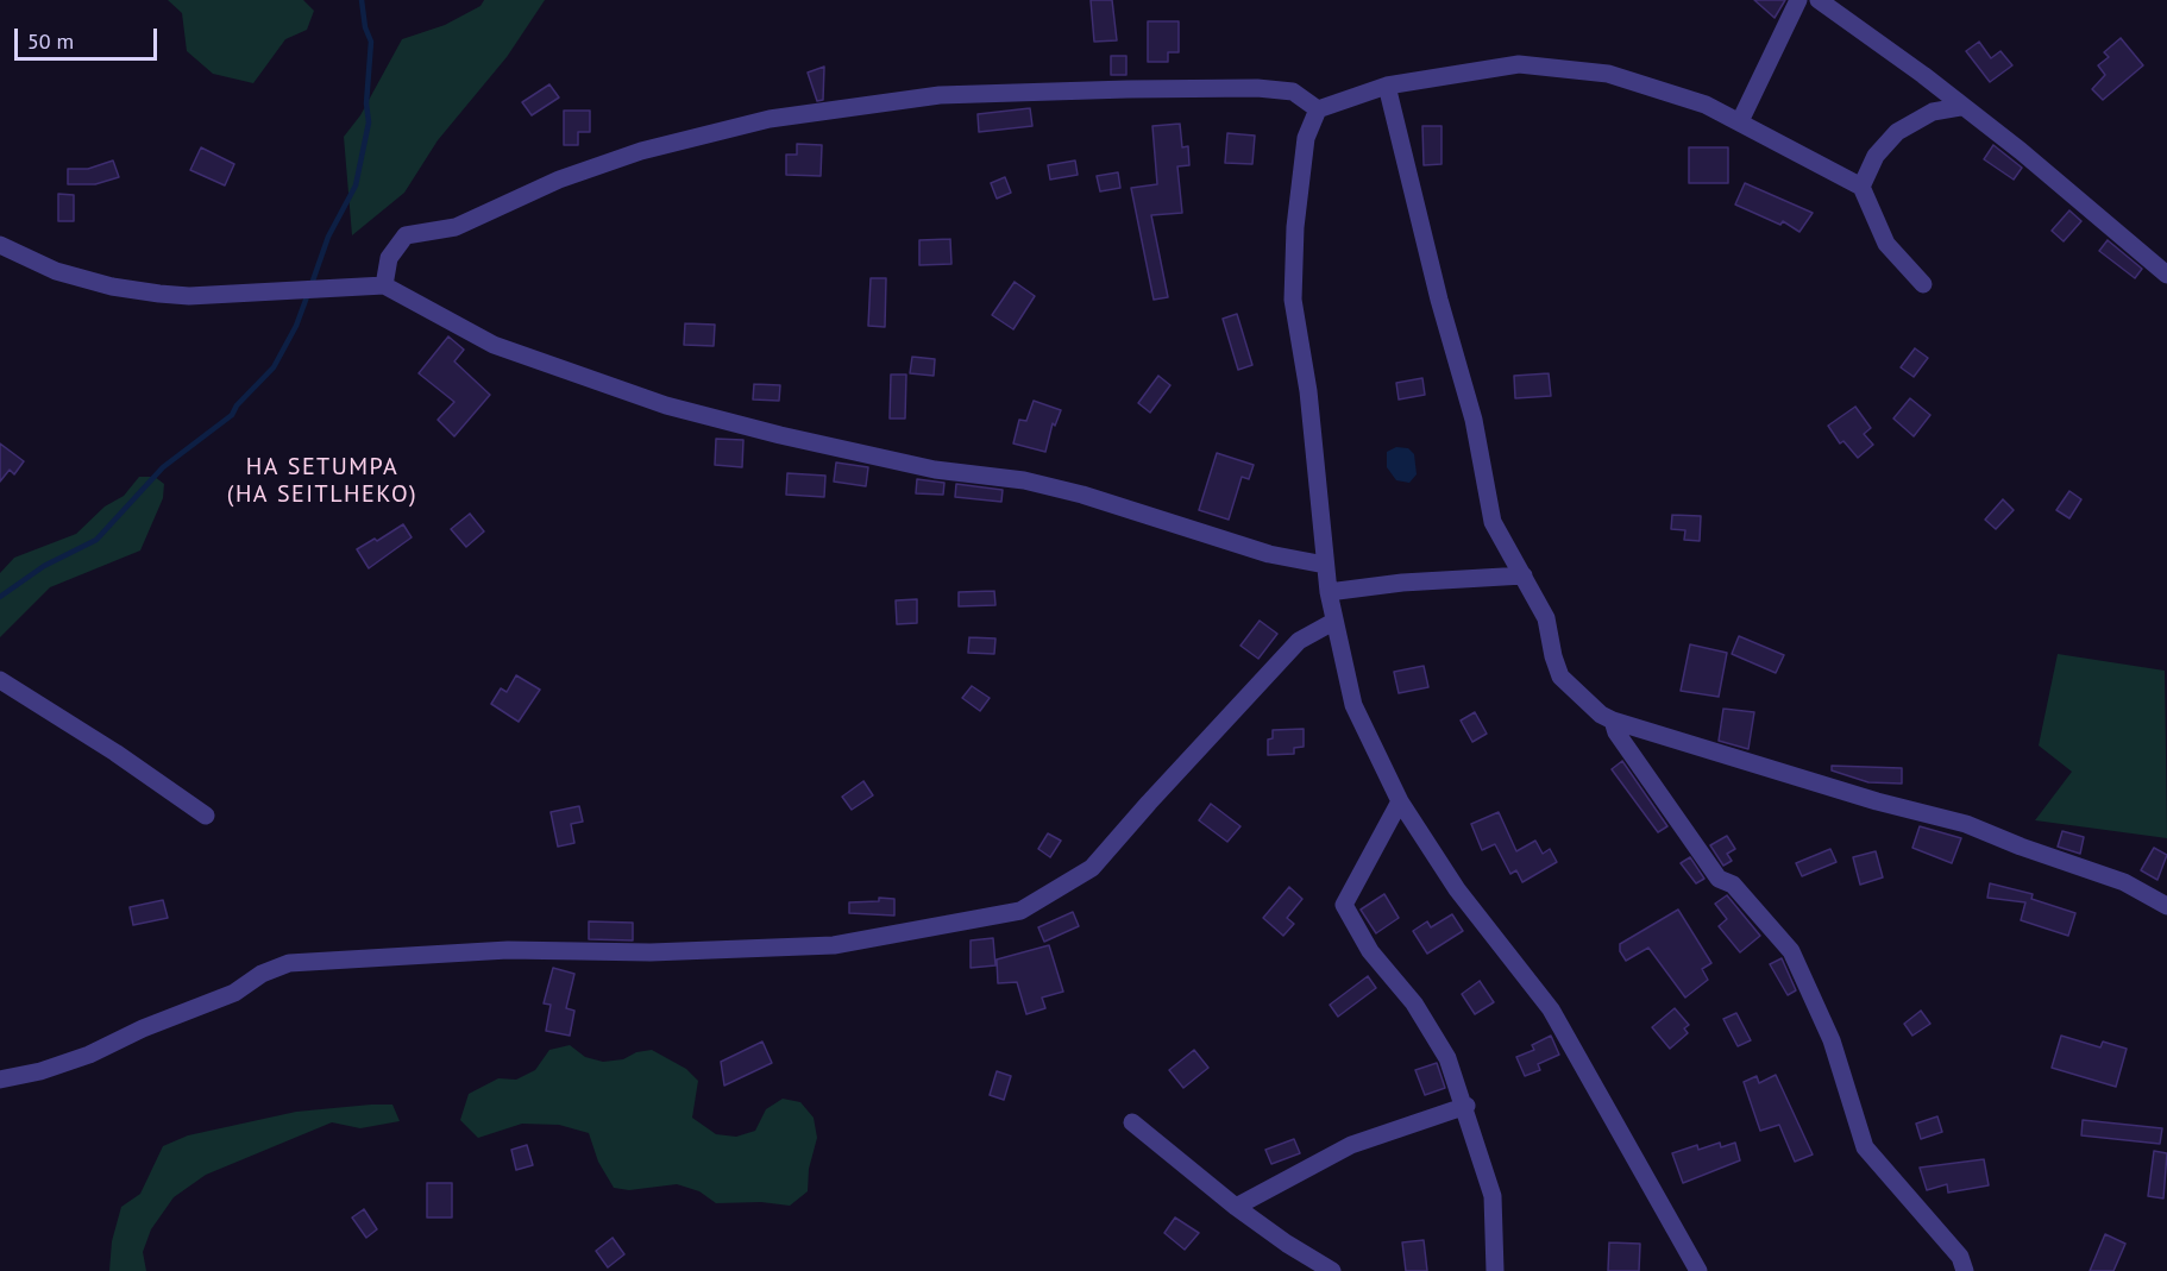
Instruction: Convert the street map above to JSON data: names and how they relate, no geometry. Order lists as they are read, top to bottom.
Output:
{
  "districts": ["HA SETUMPA (HA SEITLHEKO)"],
  "scale_bar": "50 m"
}
